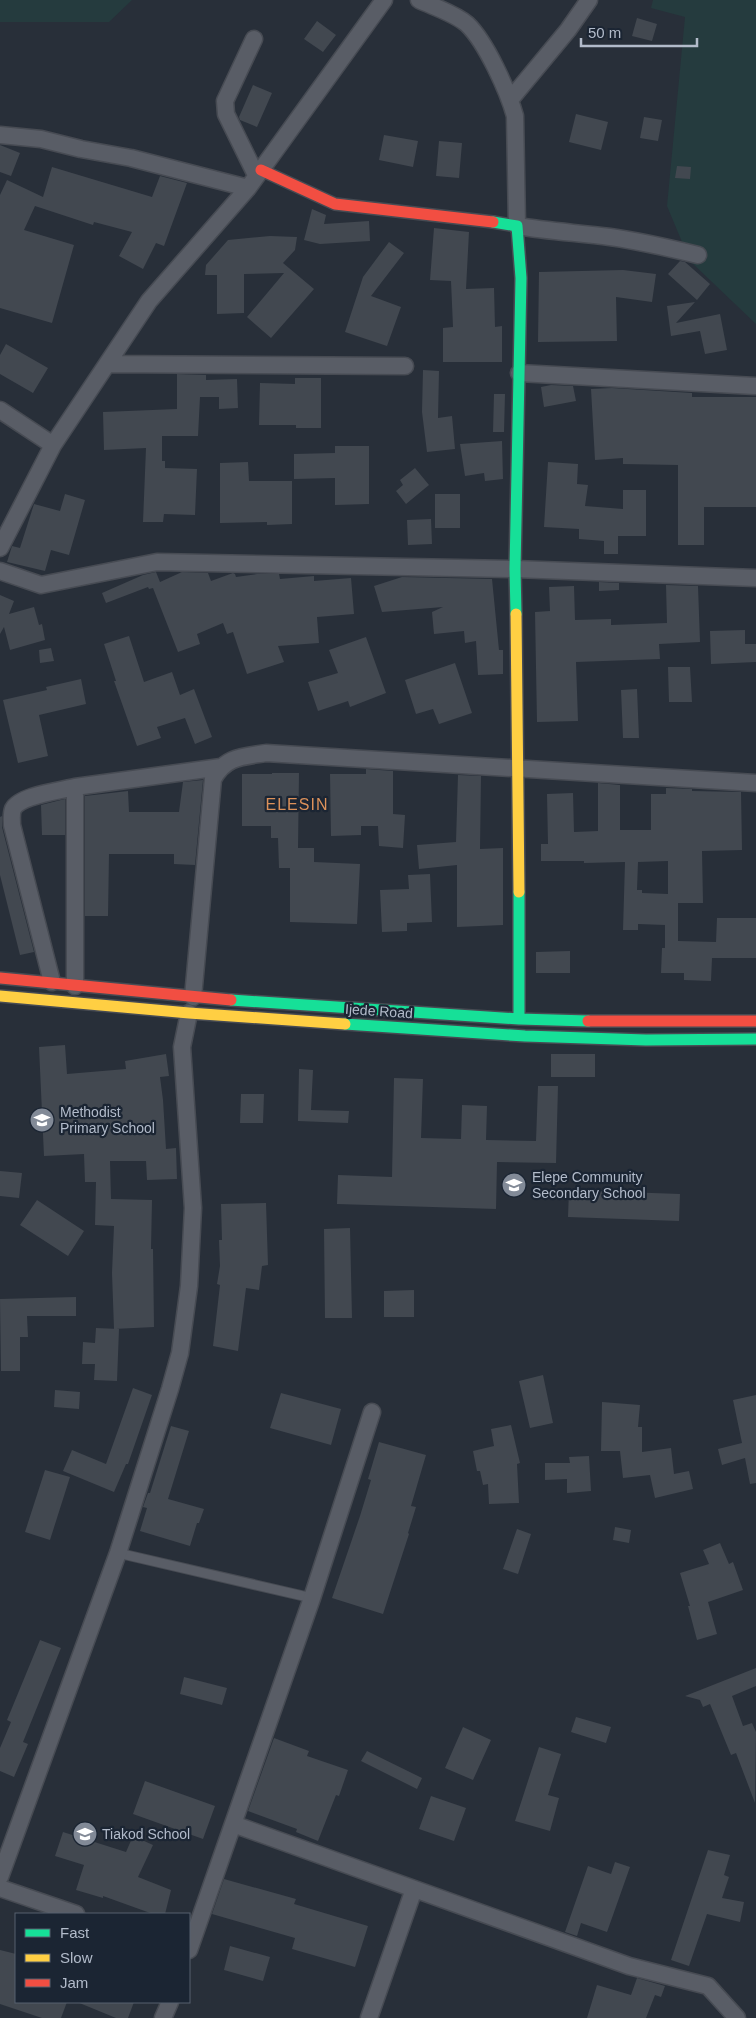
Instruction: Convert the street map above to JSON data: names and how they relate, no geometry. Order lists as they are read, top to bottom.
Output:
{
  "streets": {
    "main road": ["Ijede Road"]
  },
  "districts": ["ELESIN"],
  "places": {
    "school or university": ["Methodist Primary School", "Elepe Community Secondary School", "Tiakod School"]
  },
  "legend": ["Fast", "Slow", "Jam"],
  "scale_bar": "50 m"
}
